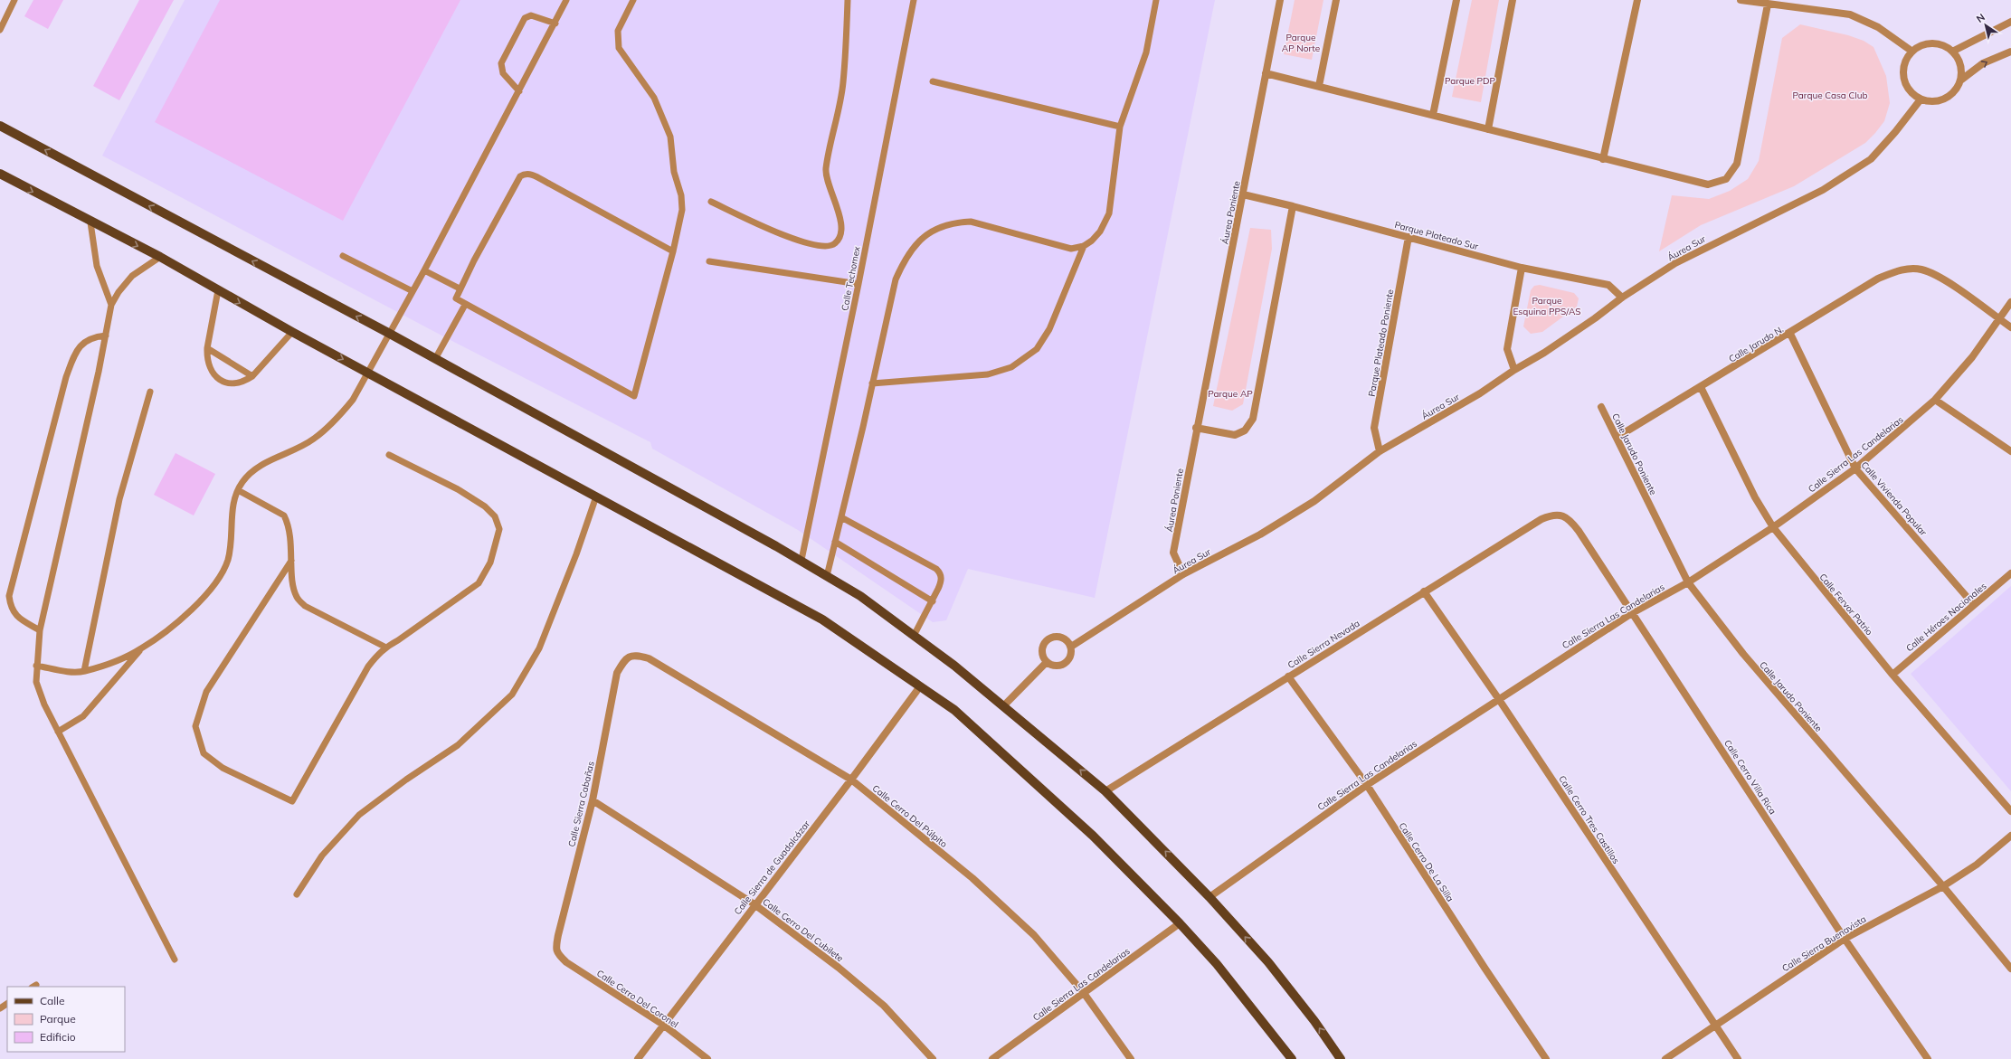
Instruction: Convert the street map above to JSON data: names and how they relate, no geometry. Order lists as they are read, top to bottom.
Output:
{
  "streets": {
    "street": [
      "Áurea Poniente",
      "Parque Plateado Sur",
      "Áurea Sur",
      "Parque Plateado Poniente",
      "Calle Jarudo N.",
      "Calle Jarudo Poniente",
      "Calle Sierra Las Candelarias",
      "Calle Vivienda Popular",
      "Calle Fervor Patrio",
      "Calle Héroes Nacionales",
      "Calle Sierra Nevada",
      "Calle Cerro Villa Rica",
      "Calle Sierra Cabañas",
      "Calle Cerro Del Púlpito",
      "Calle Cerro Tres Castillos",
      "Calle Cerro De La Silla",
      "Calle Sierra de Guadalcázar",
      "Calle Cerro Del Cubilete",
      "Calle Sierra Buenavista",
      "Calle Cerro Del Coronel"
    ],
    "lane": ["Calle Techomex"]
  },
  "crossings": [
    ["Áurea Poniente", "Parque Plateado Sur"],
    ["Áurea Poniente", "Áurea Sur"],
    ["Parque Plateado Sur", "Áurea Sur"],
    ["Parque Plateado Sur", "Parque Plateado Poniente"],
    ["Áurea Sur", "Parque Plateado Poniente"],
    ["Calle Jarudo N.", "Calle Jarudo Poniente"],
    ["Calle Jarudo N.", "Calle Sierra Las Candelarias"],
    ["Calle Jarudo N.", "Calle Vivienda Popular"],
    ["Calle Jarudo N.", "Calle Fervor Patrio"],
    ["Calle Jarudo Poniente", "Calle Sierra Las Candelarias"],
    ["Calle Jarudo Poniente", "Calle Sierra Buenavista"],
    ["Calle Sierra Las Candelarias", "Calle Vivienda Popular"],
    ["Calle Sierra Las Candelarias", "Calle Fervor Patrio"],
    ["Calle Sierra Las Candelarias", "Calle Cerro Villa Rica"],
    ["Calle Sierra Las Candelarias", "Calle Cerro Del Púlpito"],
    ["Calle Sierra Las Candelarias", "Calle Cerro Tres Castillos"],
    ["Calle Sierra Las Candelarias", "Calle Cerro De La Silla"],
    ["Calle Vivienda Popular", "Calle Héroes Nacionales"],
    ["Calle Fervor Patrio", "Calle Héroes Nacionales"],
    ["Calle Sierra Nevada", "Calle Cerro Villa Rica"],
    ["Calle Sierra Nevada", "Calle Cerro Tres Castillos"],
    ["Calle Sierra Nevada", "Calle Cerro De La Silla"],
    ["Calle Cerro Villa Rica", "Calle Sierra Buenavista"],
    ["Calle Sierra Cabañas", "Calle Cerro Del Púlpito"],
    ["Calle Sierra Cabañas", "Calle Cerro Del Cubilete"],
    ["Calle Sierra Cabañas", "Calle Cerro Del Coronel"],
    ["Calle Cerro Del Púlpito", "Calle Sierra de Guadalcázar"],
    ["Calle Cerro Tres Castillos", "Calle Sierra Buenavista"],
    ["Calle Sierra de Guadalcázar", "Calle Cerro Del Cubilete"],
    ["Calle Sierra de Guadalcázar", "Calle Cerro Del Coronel"]
  ],
  "parks": [
    "Parque AP Norte",
    "Parque PDP",
    "Parque Casa Club",
    "Parque Esquina PPS/AS",
    "Parque AP"
  ],
  "legend": ["Calle", "Parque", "Edificio"],
  "north": "top left"
}
